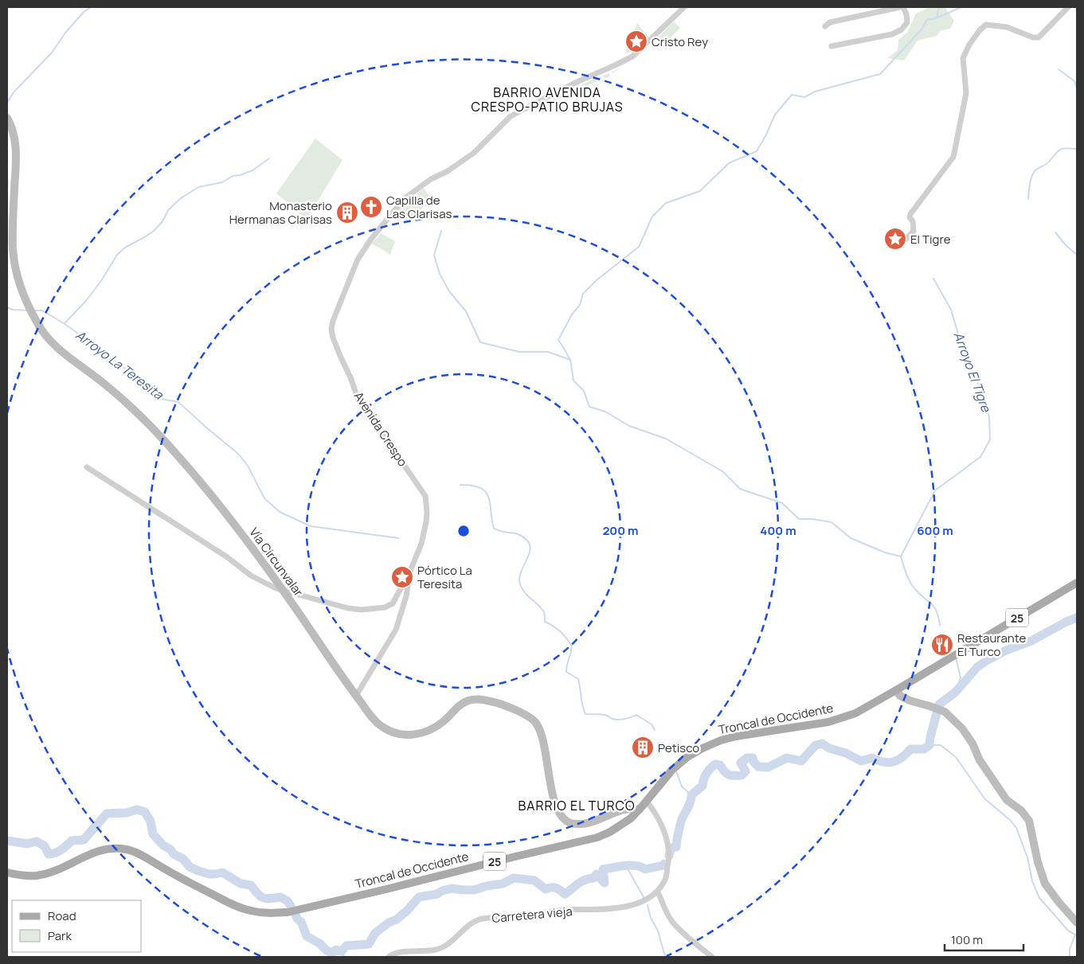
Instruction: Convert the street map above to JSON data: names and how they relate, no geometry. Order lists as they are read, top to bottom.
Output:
{
  "streets": {
    "main road": ["Vía Circunvalar", "25", "Troncal de Occidente"],
    "street": ["Avenida Crespo", "Carretera vieja"]
  },
  "crossings": [
    ["Avenida Crespo", "Vía Circunvalar"],
    ["Vía Circunvalar", "Troncal de Occidente"]
  ],
  "districts": ["BARRIO AVENIDA CRESPO-PATIO BRUJAS", "BARRIO EL TURCO"],
  "water": ["Arroyo La Teresita", "Arroyo El Tigre"],
  "places": {
    "place": ["Cristo Rey", "El Tigre", "Pórtico La Teresita"],
    "church": ["Capilla de Las Clarisas"],
    "building": ["Monasterio Hermanas Clarisas", "Petisco"],
    "restaurant": ["Restaurante El Turco"]
  },
  "legend": ["Road", "Park"],
  "scale_bar": "100 m",
  "rings": ["200 m", "400 m", "600 m"]
}
